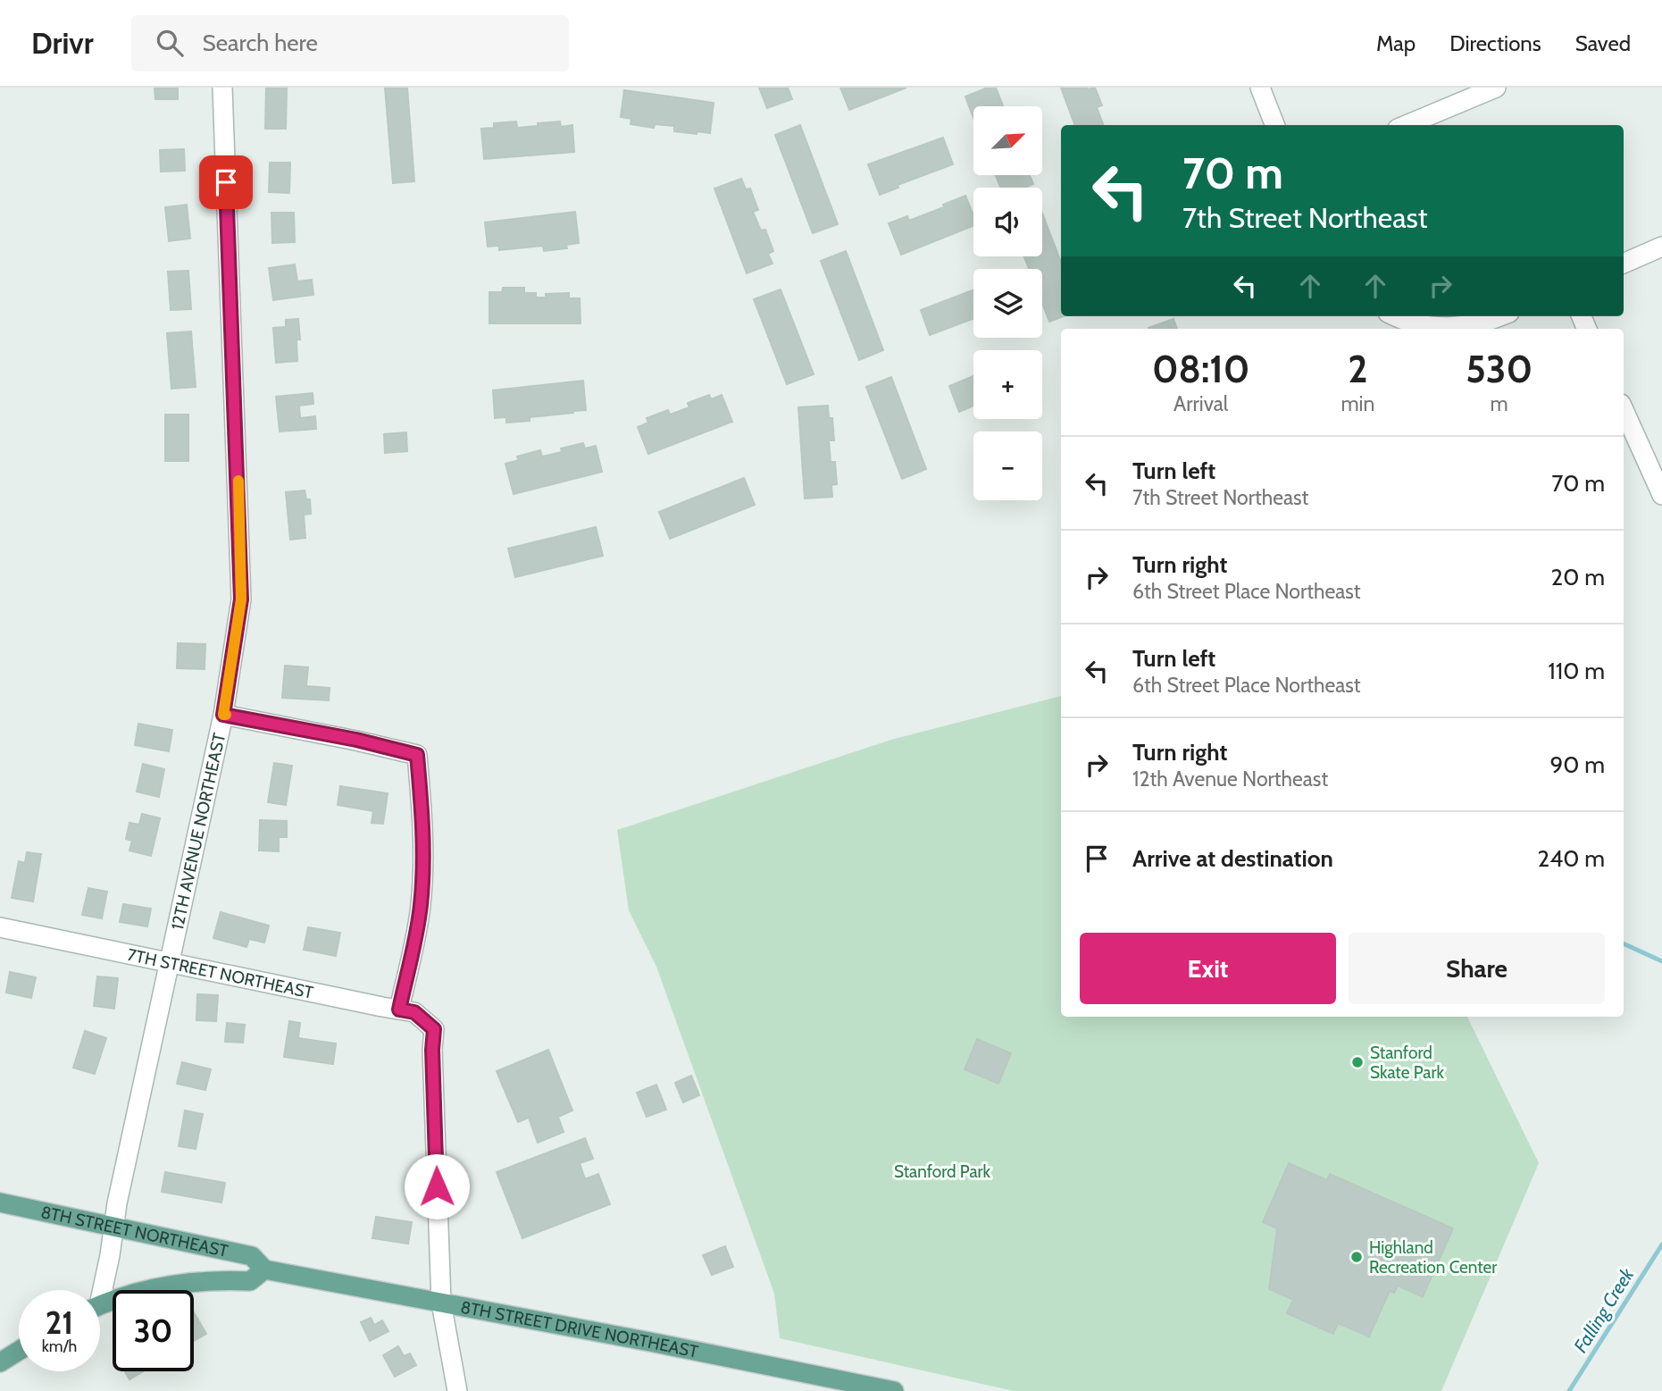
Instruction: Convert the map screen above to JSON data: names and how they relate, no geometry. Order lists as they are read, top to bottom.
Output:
{
  "streets": {
    "main road": ["8TH STREET NORTHEAST", "8TH STREET DRIVE NORTHEAST"],
    "street": ["12TH AVENUE NORTHEAST", "7TH STREET NORTHEAST"]
  },
  "crossings": [
    ["12TH AVENUE NORTHEAST", "7TH STREET NORTHEAST"],
    ["12TH AVENUE NORTHEAST", "8TH STREET NORTHEAST"],
    ["7TH STREET NORTHEAST", "8TH STREET DRIVE NORTHEAST"],
    ["8TH STREET NORTHEAST", "8TH STREET DRIVE NORTHEAST"]
  ],
  "water": ["Falling Creek"],
  "parks": ["Stanford Park"],
  "places": ["Stanford Skate Park", "Highland Recreation Center"],
  "north": "top right",
  "page": {
    "header": "Drivr",
    "search": "Search here",
    "nav": ["Map", "Directions", "Saved"],
    "map_buttons": ["+", "−"],
    "turn": ["70 m", "7th Street Northeast"],
    "eta": [
      "08:10",
      "Arrival",
      "2",
      "min",
      "530",
      "m"
    ],
    "list": [
      {
        "name": "Turn left",
        "note": "7th Street Northeast",
        "value": "70 m"
      },
      {
        "name": "Turn right",
        "note": "6th Street Place Northeast",
        "value": "20 m"
      },
      {
        "name": "Turn left",
        "note": "6th Street Place Northeast",
        "value": "110 m"
      },
      {
        "name": "Turn right",
        "note": "12th Avenue Northeast",
        "value": "90 m"
      },
      {
        "name": "Arrive at destination",
        "value": "240 m"
      }
    ],
    "buttons": ["Exit", "Share"],
    "speed": "21 km/h",
    "limit": "30"
  }
}
